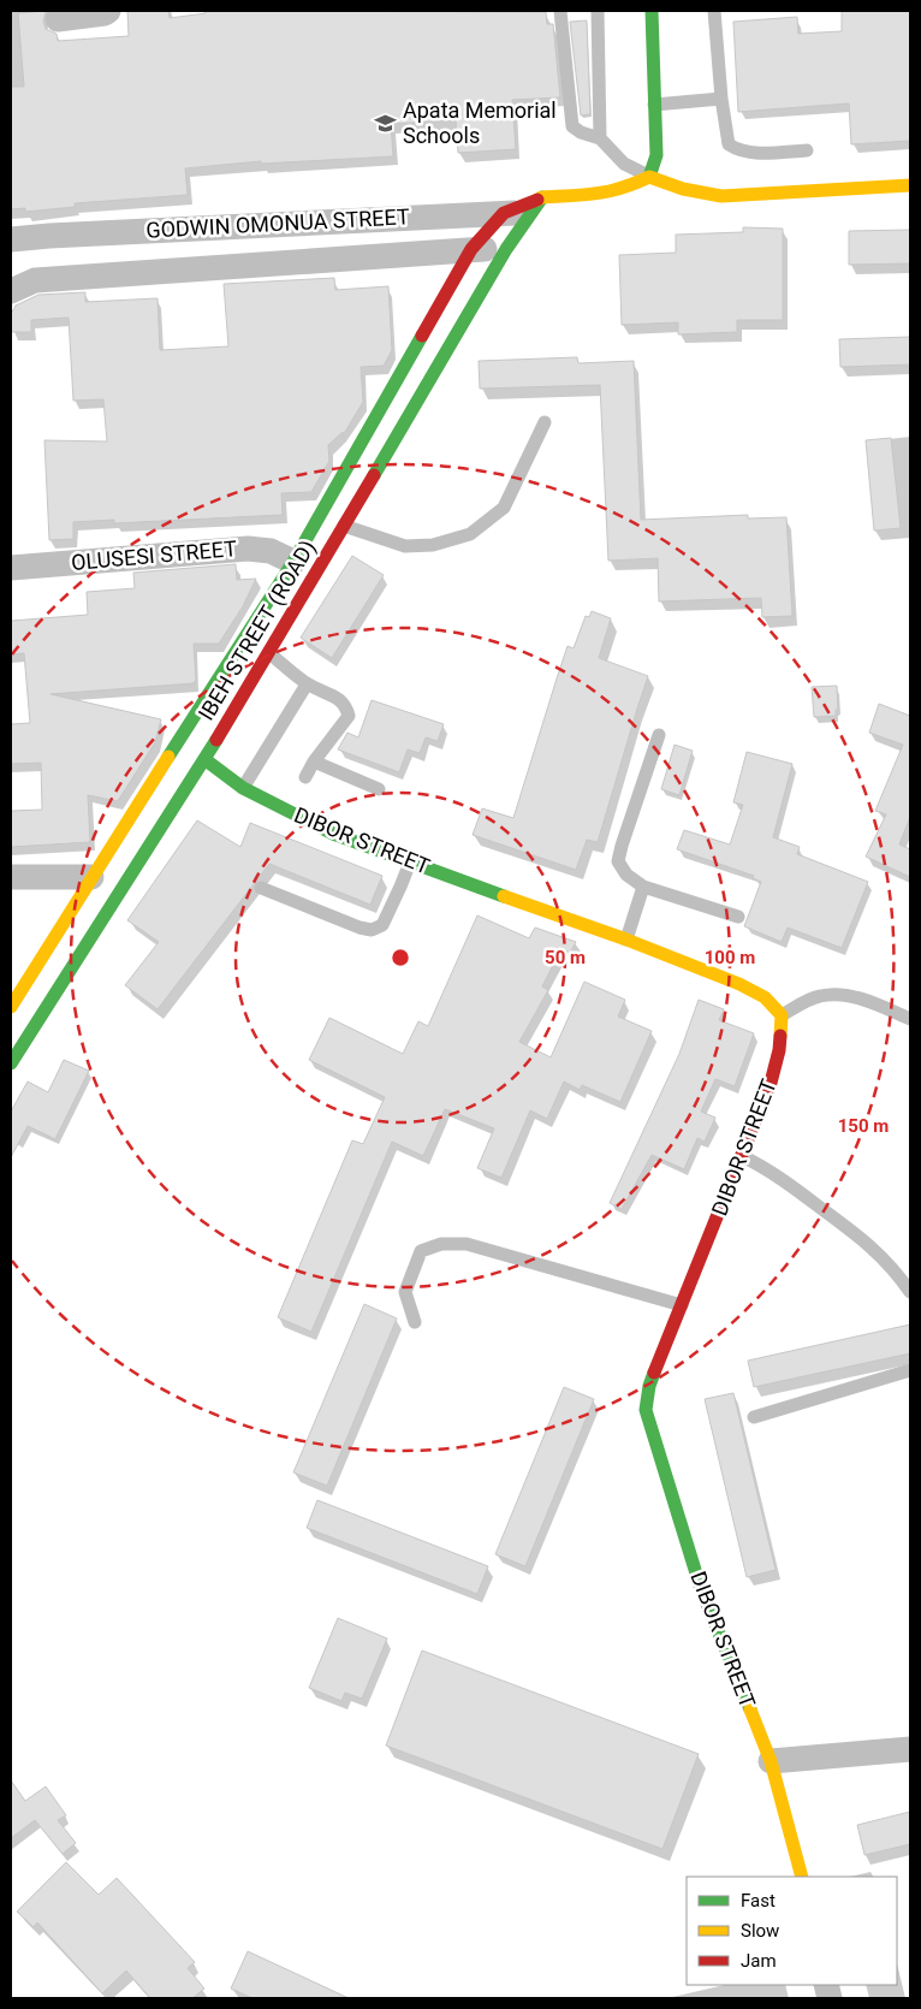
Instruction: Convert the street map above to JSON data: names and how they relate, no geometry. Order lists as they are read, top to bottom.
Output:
{
  "streets": {
    "street": [
      "GODWIN OMONUA STREET",
      "OLUSESI STREET",
      "IBEH STREET (ROAD)",
      "DIBOR STREET"
    ]
  },
  "crossings": [
    ["GODWIN OMONUA STREET", "IBEH STREET (ROAD)"],
    ["OLUSESI STREET", "IBEH STREET (ROAD)"],
    ["IBEH STREET (ROAD)", "DIBOR STREET"]
  ],
  "places": {
    "school or university": ["Apata Memorial Schools"]
  },
  "legend": ["Fast", "Slow", "Jam"],
  "rings": ["50 m", "100 m", "150 m"]
}
